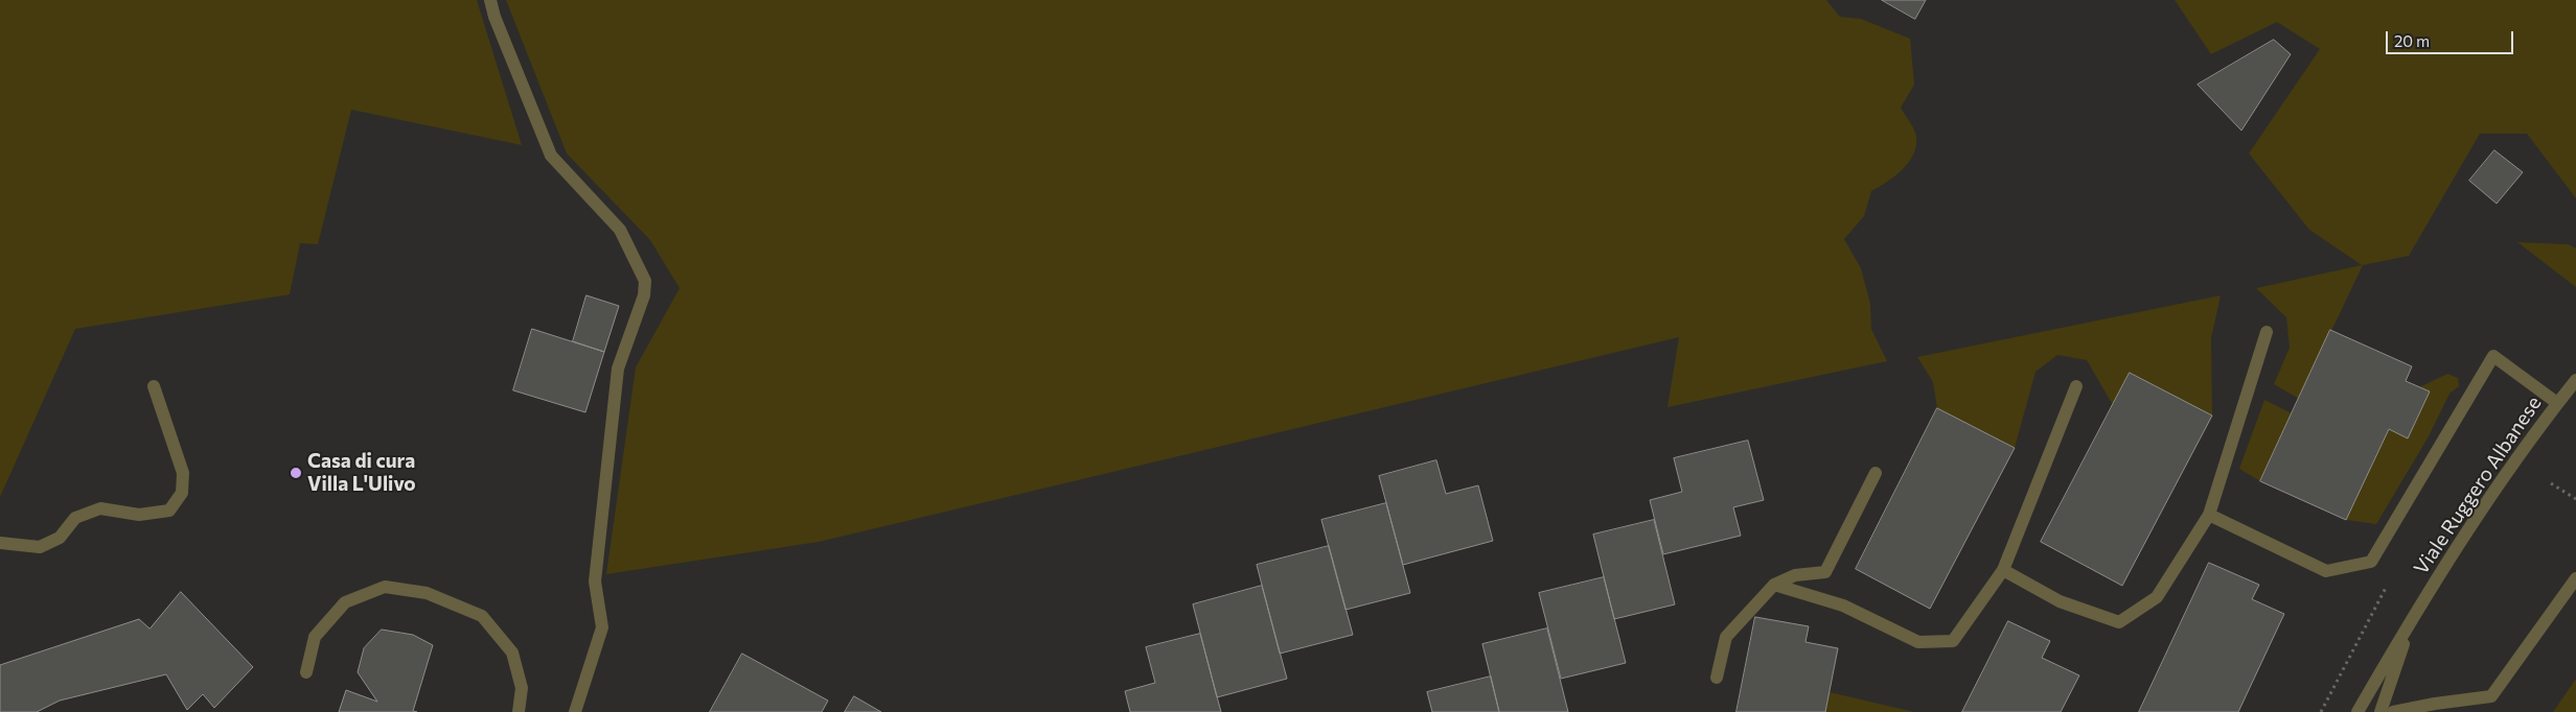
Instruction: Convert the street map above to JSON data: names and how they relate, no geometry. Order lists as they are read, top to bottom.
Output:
{
  "streets": {
    "street": ["Viale Ruggero Albanese"]
  },
  "places": ["Casa di cura Villa L'Ulivo"],
  "scale_bar": "20 m"
}
